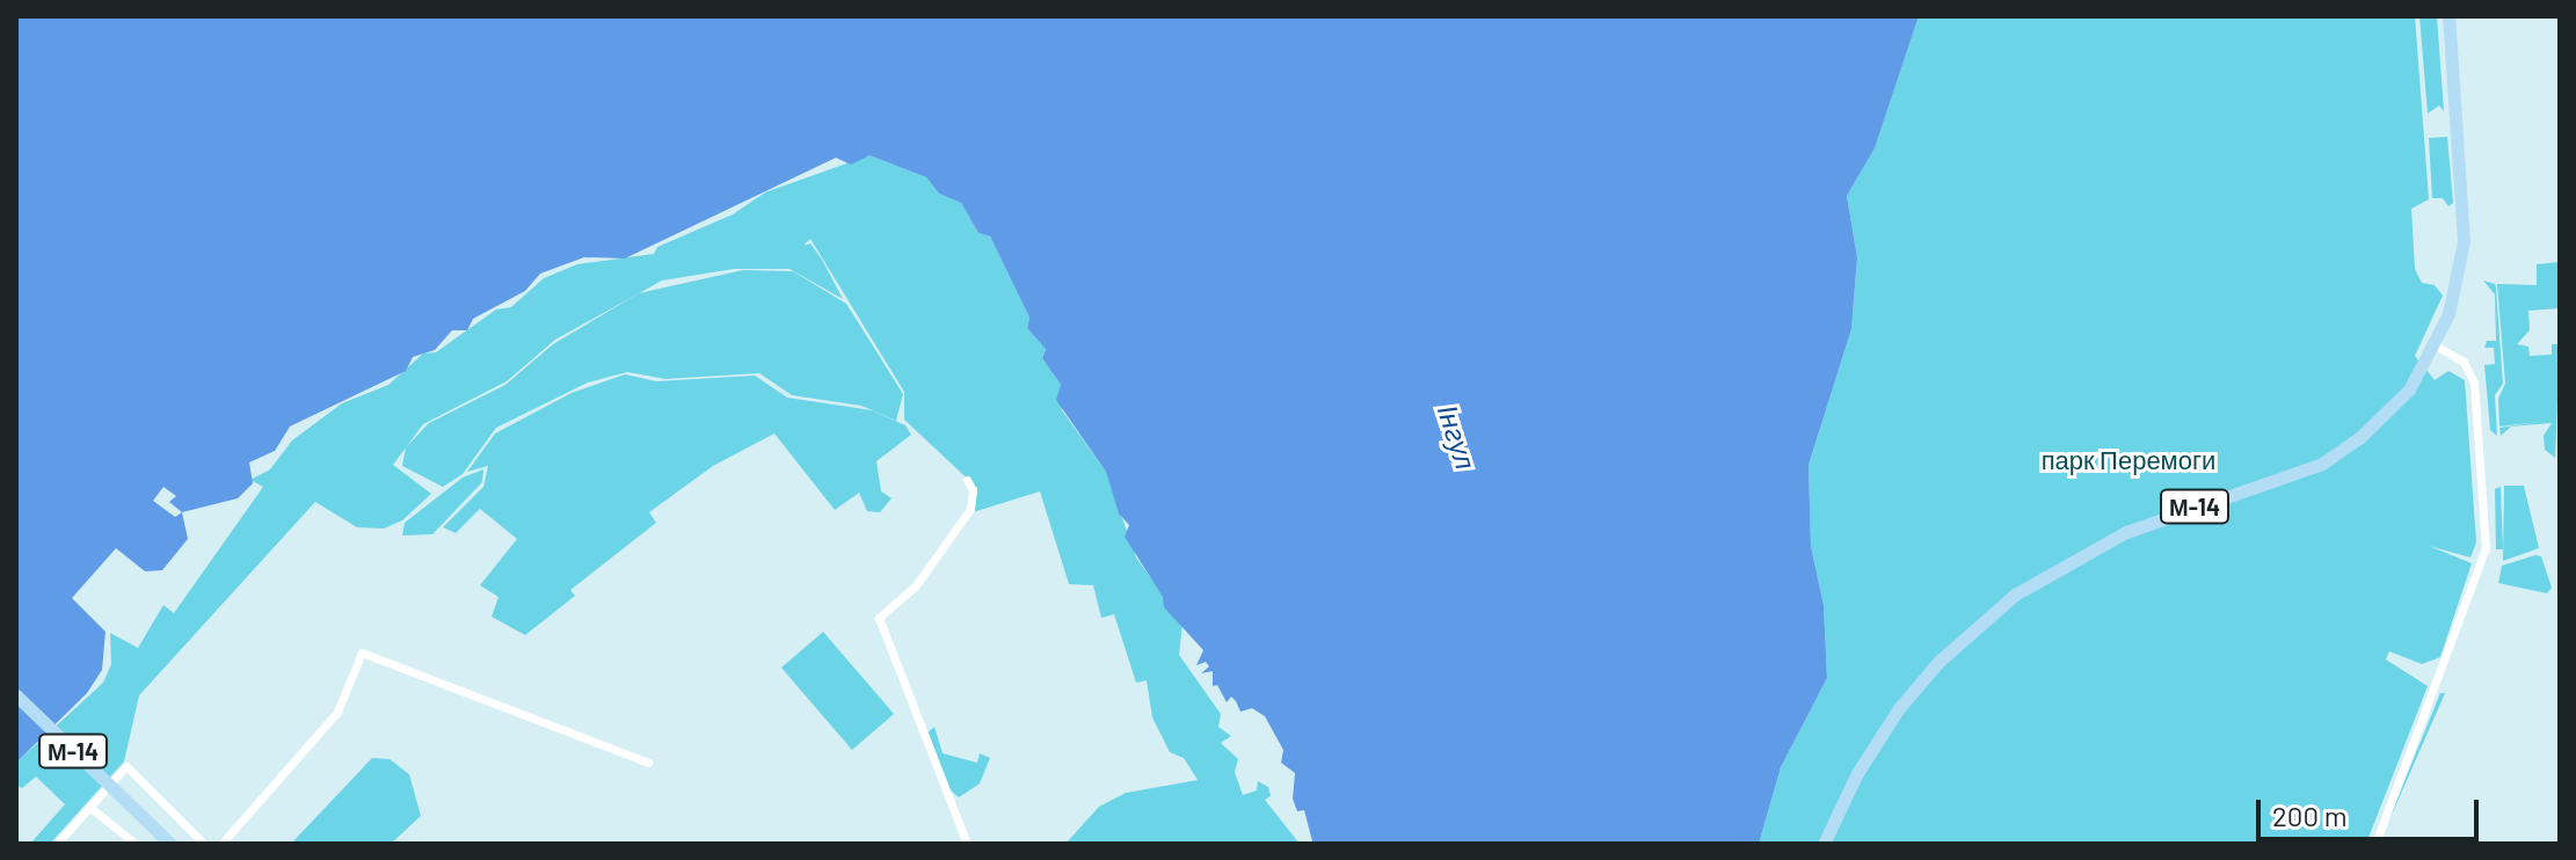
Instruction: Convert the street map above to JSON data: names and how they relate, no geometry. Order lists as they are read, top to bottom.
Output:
{
  "streets": {
    "highway": ["М-14"]
  },
  "water": ["Інгул"],
  "parks": ["парк Перемоги"],
  "scale_bar": "200 m"
}
